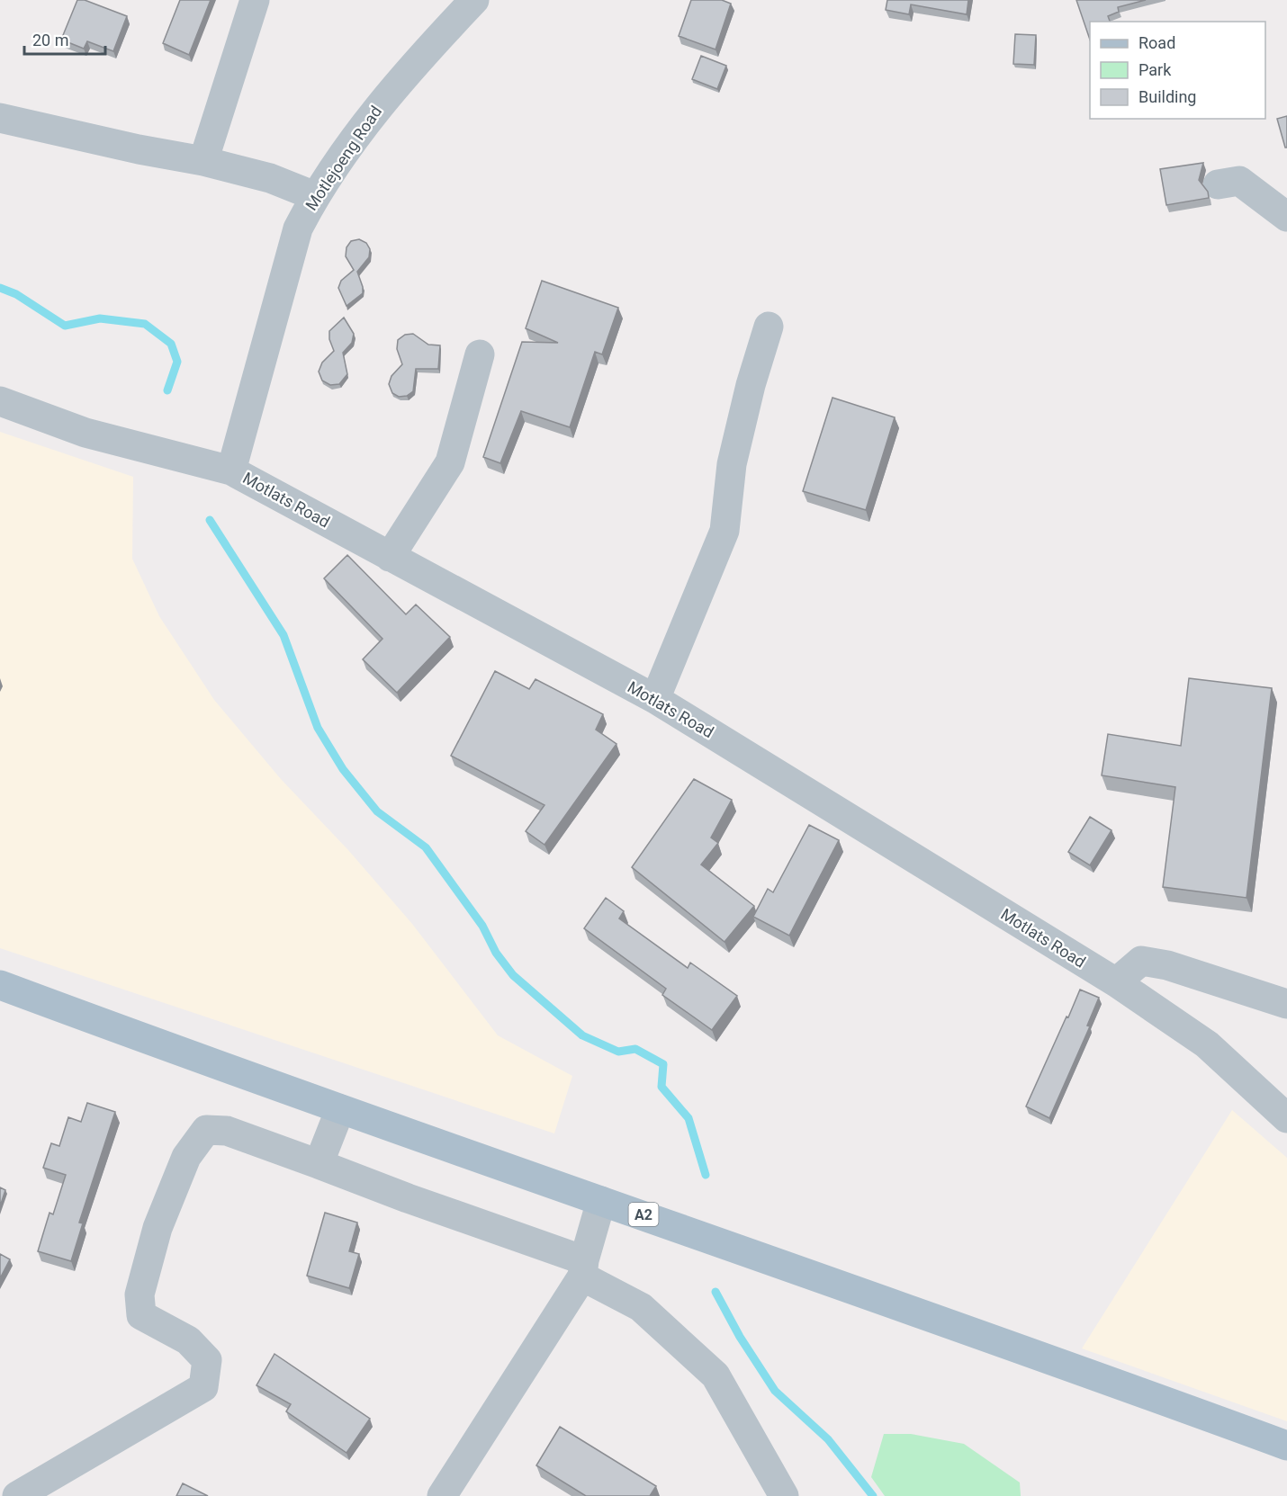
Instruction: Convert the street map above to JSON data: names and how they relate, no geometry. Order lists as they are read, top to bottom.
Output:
{
  "streets": {
    "main road": ["A2"],
    "street": ["Motlejoeng Road", "Motlats Road"]
  },
  "crossings": [
    ["Motlejoeng Road", "Motlats Road"]
  ],
  "legend": ["Road", "Park", "Building"],
  "scale_bar": "20 m"
}
